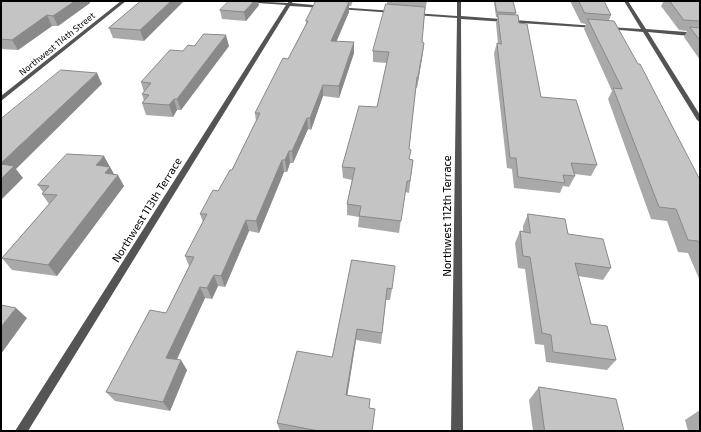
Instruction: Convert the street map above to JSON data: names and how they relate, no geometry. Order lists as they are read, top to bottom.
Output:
{
  "streets": {
    "street": ["Northwest 114th Street", "Northwest 113th Terrace", "Northwest 112th Terrace"]
  }
}
